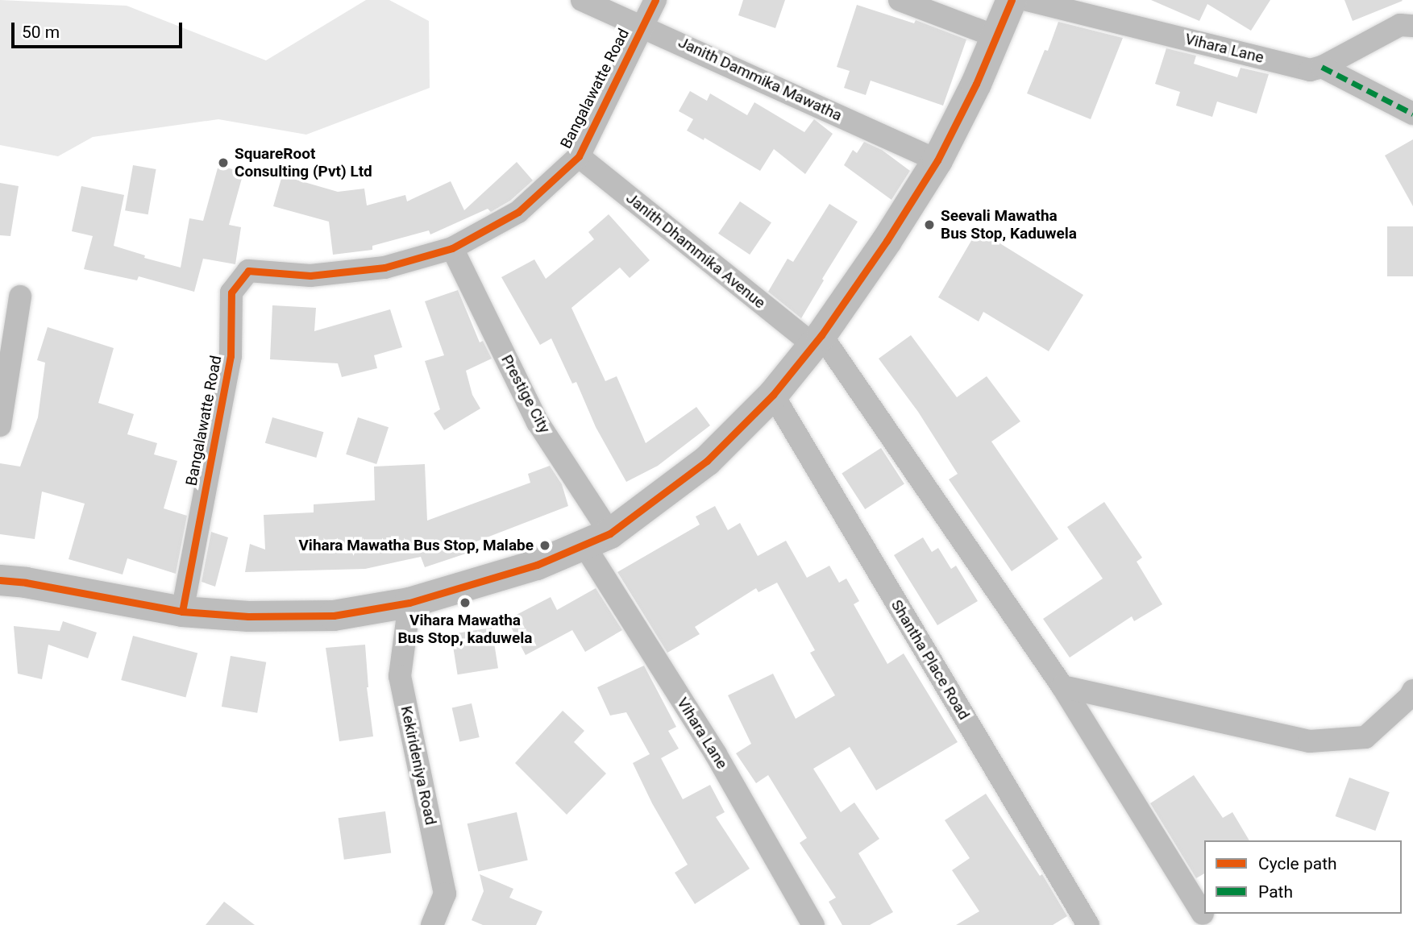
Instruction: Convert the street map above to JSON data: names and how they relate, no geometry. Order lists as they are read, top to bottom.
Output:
{
  "streets": {
    "street": [
      "Vihara Lane",
      "Janith Dammika Mawatha",
      "Bangalawatte Road",
      "Janith Dhammika Avenue",
      "Prestige City",
      "Shantha Place Road",
      "Kekirideniya Road"
    ]
  },
  "crossings": [
    ["Vihara Lane", "Prestige City"],
    ["Janith Dammika Mawatha", "Bangalawatte Road"],
    ["Bangalawatte Road", "Janith Dhammika Avenue"],
    ["Bangalawatte Road", "Prestige City"]
  ],
  "places": [
    "SquareRoot Consulting (Pvt) Ltd",
    "Seevali Mawatha Bus Stop, Kaduwela",
    "Vihara Mawatha Bus Stop, Malabe",
    "Vihara Mawatha Bus Stop, kaduwela"
  ],
  "legend": ["Cycle path", "Path"],
  "scale_bar": "50 m"
}
